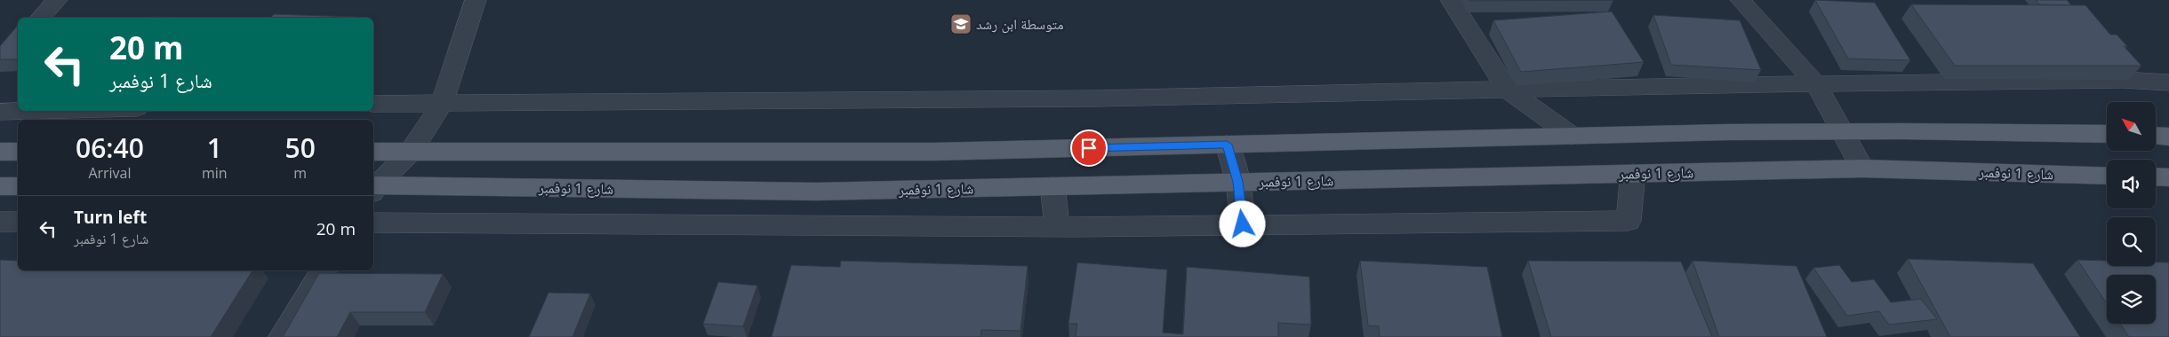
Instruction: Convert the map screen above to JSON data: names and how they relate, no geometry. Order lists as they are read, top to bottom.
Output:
{
  "streets": {
    "main road": ["شارع 1 نوفمبر"]
  },
  "places": {
    "school or university": ["متوسطة ابن رشد"]
  },
  "north": "top left",
  "page": {
    "turn": ["20 m", "شارع 1 نوفمبر"],
    "eta": [
      "06:40",
      "Arrival",
      "1",
      "min",
      "50",
      "m"
    ],
    "list": [
      {
        "name": "Turn left",
        "note": "شارع 1 نوفمبر",
        "value": "20 m"
      }
    ]
  }
}
